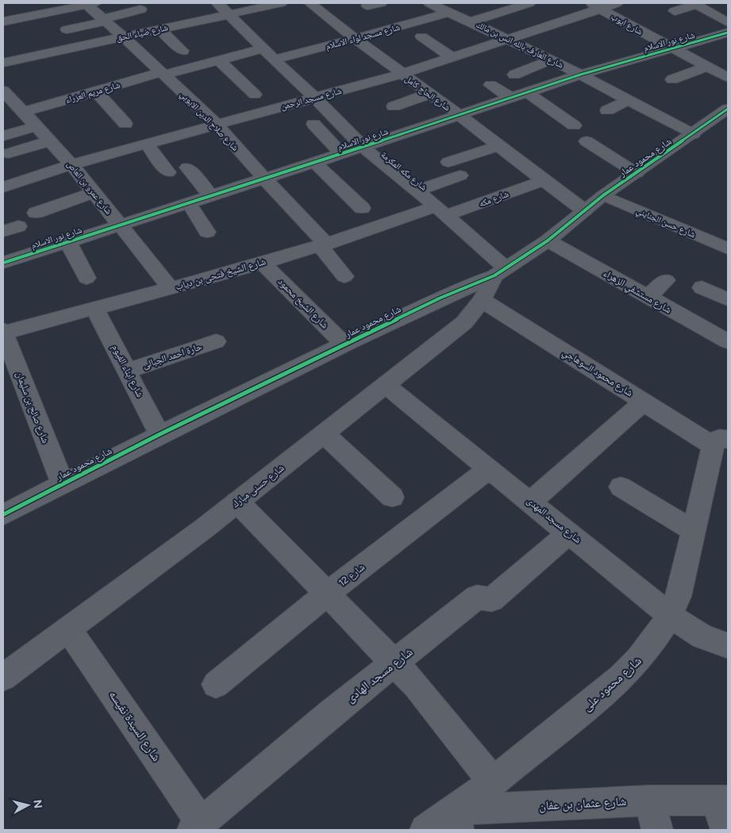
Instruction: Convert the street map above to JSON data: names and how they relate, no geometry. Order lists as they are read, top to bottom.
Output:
{
  "streets": {
    "street": [
      "شارع ايوب",
      "شارع ضياء الحق",
      "شارع مسجد لواء الاسلام",
      "شارع نور الاسلام",
      "شارع العارف بالله انس بن مالك",
      "شارع مريم العزراء",
      "شارع الحاج كامل",
      "شارع مسجد الرحمن",
      "شارع صلاح الدين الايوبي",
      "شارع محمود عمار",
      "شارع مكه المكرمة",
      "شارع عمرو بن العاص",
      "شارع مكه",
      "شارع حسن الجنايني",
      "شارع الشيخ فتحى بن دياب",
      "شارع مستشفي الزهراء",
      "شارع الشيخ محمود",
      "حارة احمد الجبالى",
      "شارع ابناء الفيوم",
      "شارع محمود السوهاجي",
      "شارع صالح بن سليمان",
      "شارع حسنى مبارك",
      "شارع مسجد المهدى",
      "شارع 12",
      "شارع مسجد الهادى",
      "شارع محمود على",
      "شارع السيدة نفيسه",
      "شارع عثمان بن عفان"
    ]
  },
  "crossings": [
    ["شارع ايوب", "شارع نور الاسلام"],
    ["شارع ايوب", "شارع مسجد الرحمن"],
    ["شارع ضياء الحق", "شارع صلاح الدين الايوبي"],
    ["شارع ضياء الحق", "شارع مكه المكرمة"],
    ["شارع مسجد لواء الاسلام", "شارع العارف بالله انس بن مالك"],
    ["شارع مسجد لواء الاسلام", "شارع مريم العزراء"],
    ["شارع مسجد لواء الاسلام", "شارع الحاج كامل"],
    ["شارع مسجد لواء الاسلام", "شارع مكه المكرمة"],
    ["شارع نور الاسلام", "شارع العارف بالله انس بن مالك"],
    ["شارع نور الاسلام", "شارع الحاج كامل"],
    ["شارع نور الاسلام", "شارع صلاح الدين الايوبي"],
    ["شارع نور الاسلام", "شارع مكه المكرمة"],
    ["شارع نور الاسلام", "شارع عمرو بن العاص"],
    ["شارع العارف بالله انس بن مالك", "شارع مسجد الرحمن"],
    ["شارع العارف بالله انس بن مالك", "شارع محمود عمار"],
    ["شارع مريم العزراء", "شارع صلاح الدين الايوبي"],
    ["شارع مريم العزراء", "شارع مكه المكرمة"],
    ["شارع مريم العزراء", "شارع عمرو بن العاص"],
    ["شارع الحاج كامل", "شارع مسجد الرحمن"],
    ["شارع الحاج كامل", "شارع محمود عمار"],
    ["شارع الحاج كامل", "شارع مكه"],
    ["شارع مسجد الرحمن", "شارع صلاح الدين الايوبي"],
    ["شارع مسجد الرحمن", "شارع مكه المكرمة"],
    ["شارع مسجد الرحمن", "شارع عمرو بن العاص"],
    ["شارع صلاح الدين الايوبي", "شارع الشيخ فتحى بن دياب"],
    ["شارع محمود عمار", "شارع مكه المكرمة"],
    ["شارع محمود عمار", "شارع حسن الجنايني"],
    ["شارع محمود عمار", "شارع مستشفي الزهراء"],
    ["شارع محمود عمار", "شارع الشيخ محمود"],
    ["شارع محمود عمار", "شارع ابناء الفيوم"],
    ["شارع محمود عمار", "شارع صالح بن سليمان"],
    ["شارع محمود عمار", "شارع حسنى مبارك"],
    ["شارع مكه المكرمة", "شارع مكه"],
    ["شارع مكه المكرمة", "شارع الشيخ فتحى بن دياب"],
    ["شارع مكه المكرمة", "شارع حسنى مبارك"],
    ["شارع عمرو بن العاص", "شارع الشيخ فتحى بن دياب"],
    ["شارع مكه", "شارع الشيخ فتحى بن دياب"],
    ["شارع الشيخ فتحى بن دياب", "شارع الشيخ محمود"],
    ["شارع الشيخ فتحى بن دياب", "شارع ابناء الفيوم"],
    ["شارع الشيخ فتحى بن دياب", "شارع صالح بن سليمان"],
    ["حارة احمد الجبالى", "شارع ابناء الفيوم"],
    ["شارع محمود السوهاجي", "شارع حسنى مبارك"],
    ["شارع محمود السوهاجي", "شارع محمود على"],
    ["شارع حسنى مبارك", "شارع مسجد المهدى"],
    ["شارع حسنى مبارك", "شارع السيدة نفيسه"],
    ["شارع مسجد المهدى", "شارع 12"],
    ["شارع مسجد المهدى", "شارع مسجد الهادى"],
    ["شارع مسجد المهدى", "شارع محمود على"],
    ["شارع مسجد الهادى", "شارع السيدة نفيسه"],
    ["شارع محمود على", "شارع عثمان بن عفان"]
  ],
  "north": "right"
}
